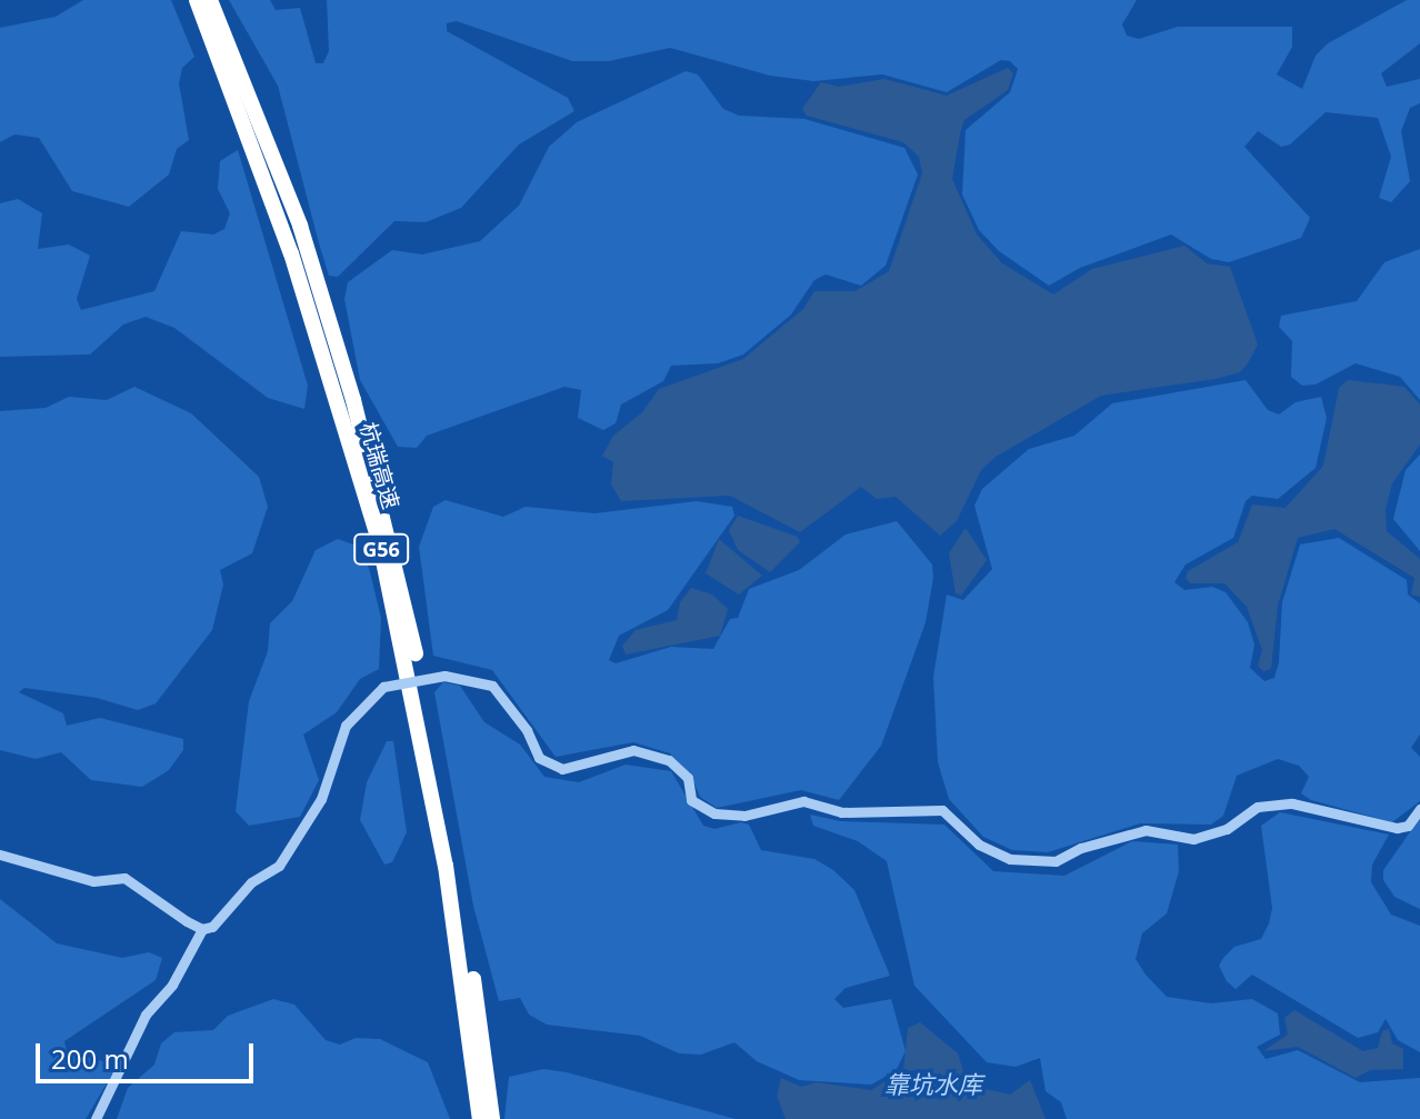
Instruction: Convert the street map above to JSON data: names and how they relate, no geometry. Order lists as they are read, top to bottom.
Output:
{
  "streets": {
    "highway": ["杭瑞高速", "G56"]
  },
  "water": ["靠坑水库"],
  "scale_bar": "200 m"
}
